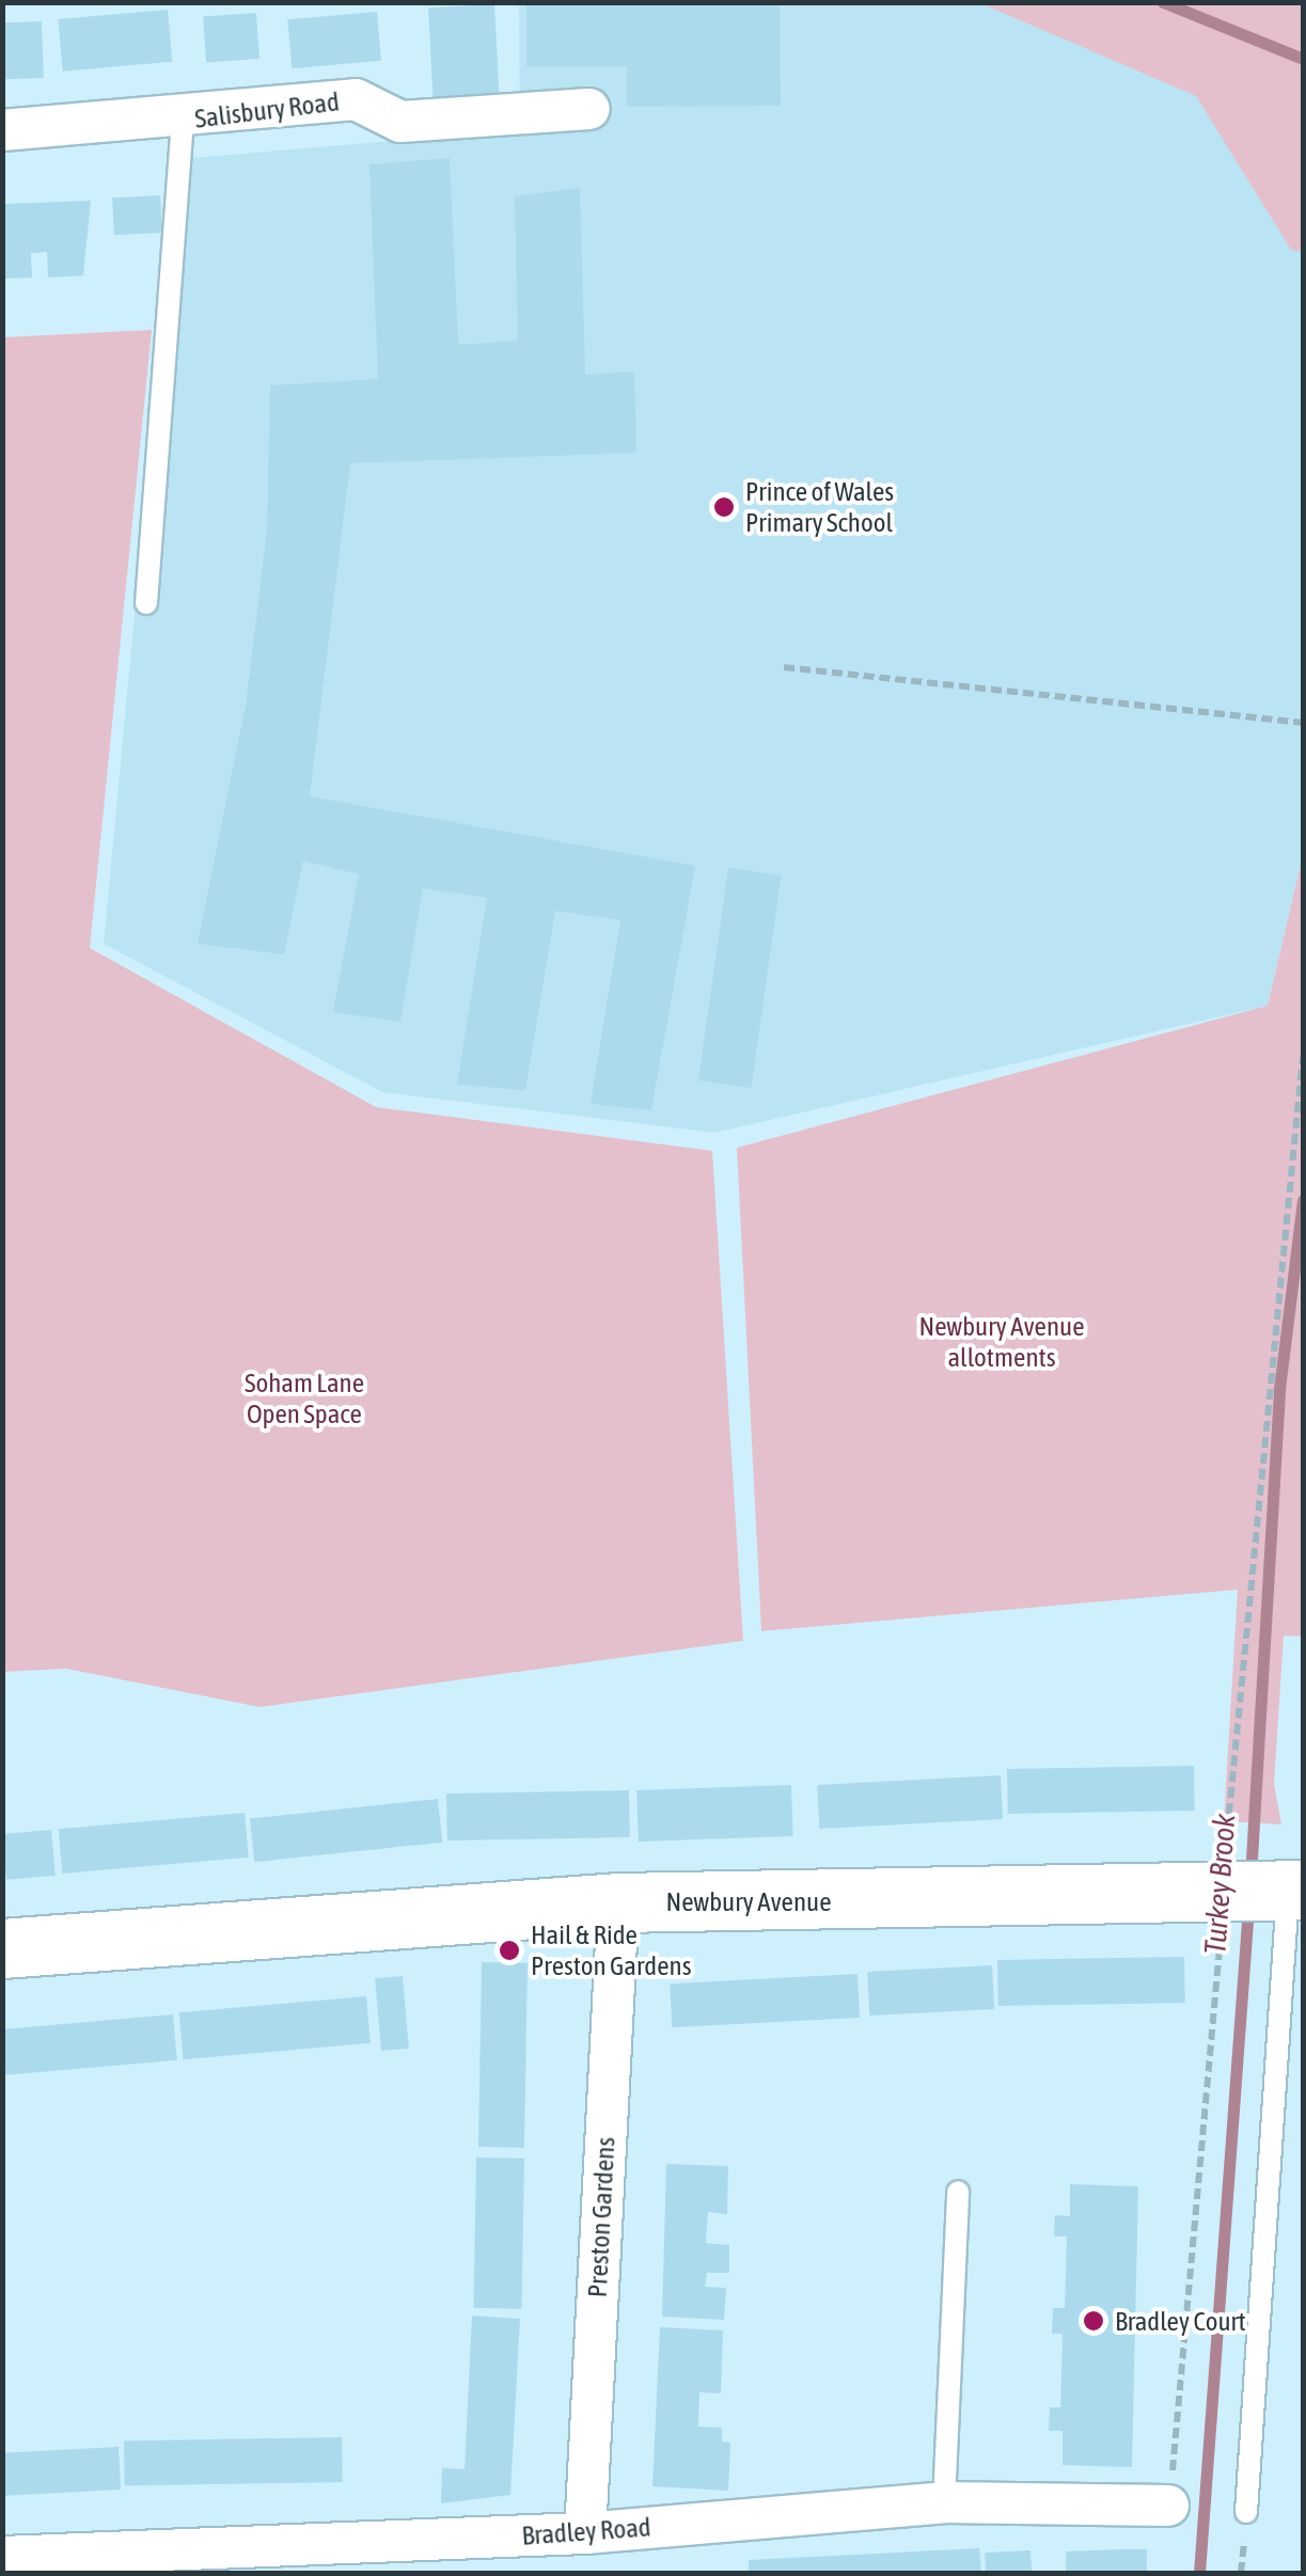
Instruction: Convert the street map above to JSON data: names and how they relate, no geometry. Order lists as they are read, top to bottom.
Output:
{
  "streets": {
    "street": [
      "Salisbury Road",
      "Newbury Avenue",
      "Preston Gardens",
      "Bradley Road"
    ]
  },
  "crossings": [
    ["Newbury Avenue", "Preston Gardens"],
    ["Preston Gardens", "Bradley Road"]
  ],
  "water": ["Turkey Brook"],
  "parks": ["Newbury Avenue allotments", "Soham Lane Open Space"],
  "places": ["Prince of Wales Primary School", "Hail & Ride Preston Gardens", "Bradley Court"]
}
